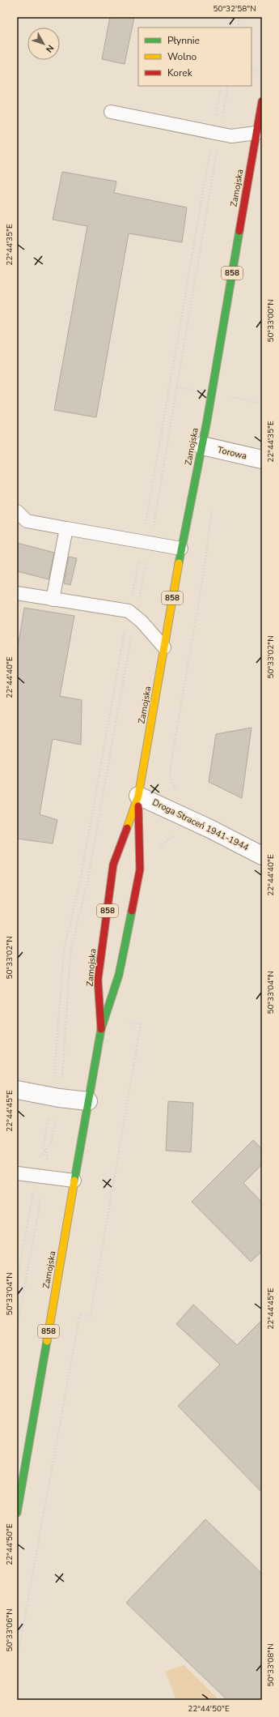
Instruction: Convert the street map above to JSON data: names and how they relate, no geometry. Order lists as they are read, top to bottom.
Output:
{
  "streets": {
    "main road": ["Zamojska", "858"],
    "street": ["Torowa", "Droga Straceń 1941-1944"]
  },
  "crossings": [
    ["Zamojska", "Torowa"],
    ["Zamojska", "Droga Straceń 1941-1944"]
  ],
  "legend": ["Płynnie", "Wolno", "Korek"],
  "north": "bottom right",
  "coordinates": [
    "50°32'58\"N",
    "22°44'35\"E",
    "50°33'00\"N",
    "50°33'02\"N",
    "22°44'40\"E",
    "50°33'04\"N",
    "22°44'45\"E",
    "22°44'50\"E",
    "50°33'06\"N",
    "50°33'08\"N"
  ]
}
